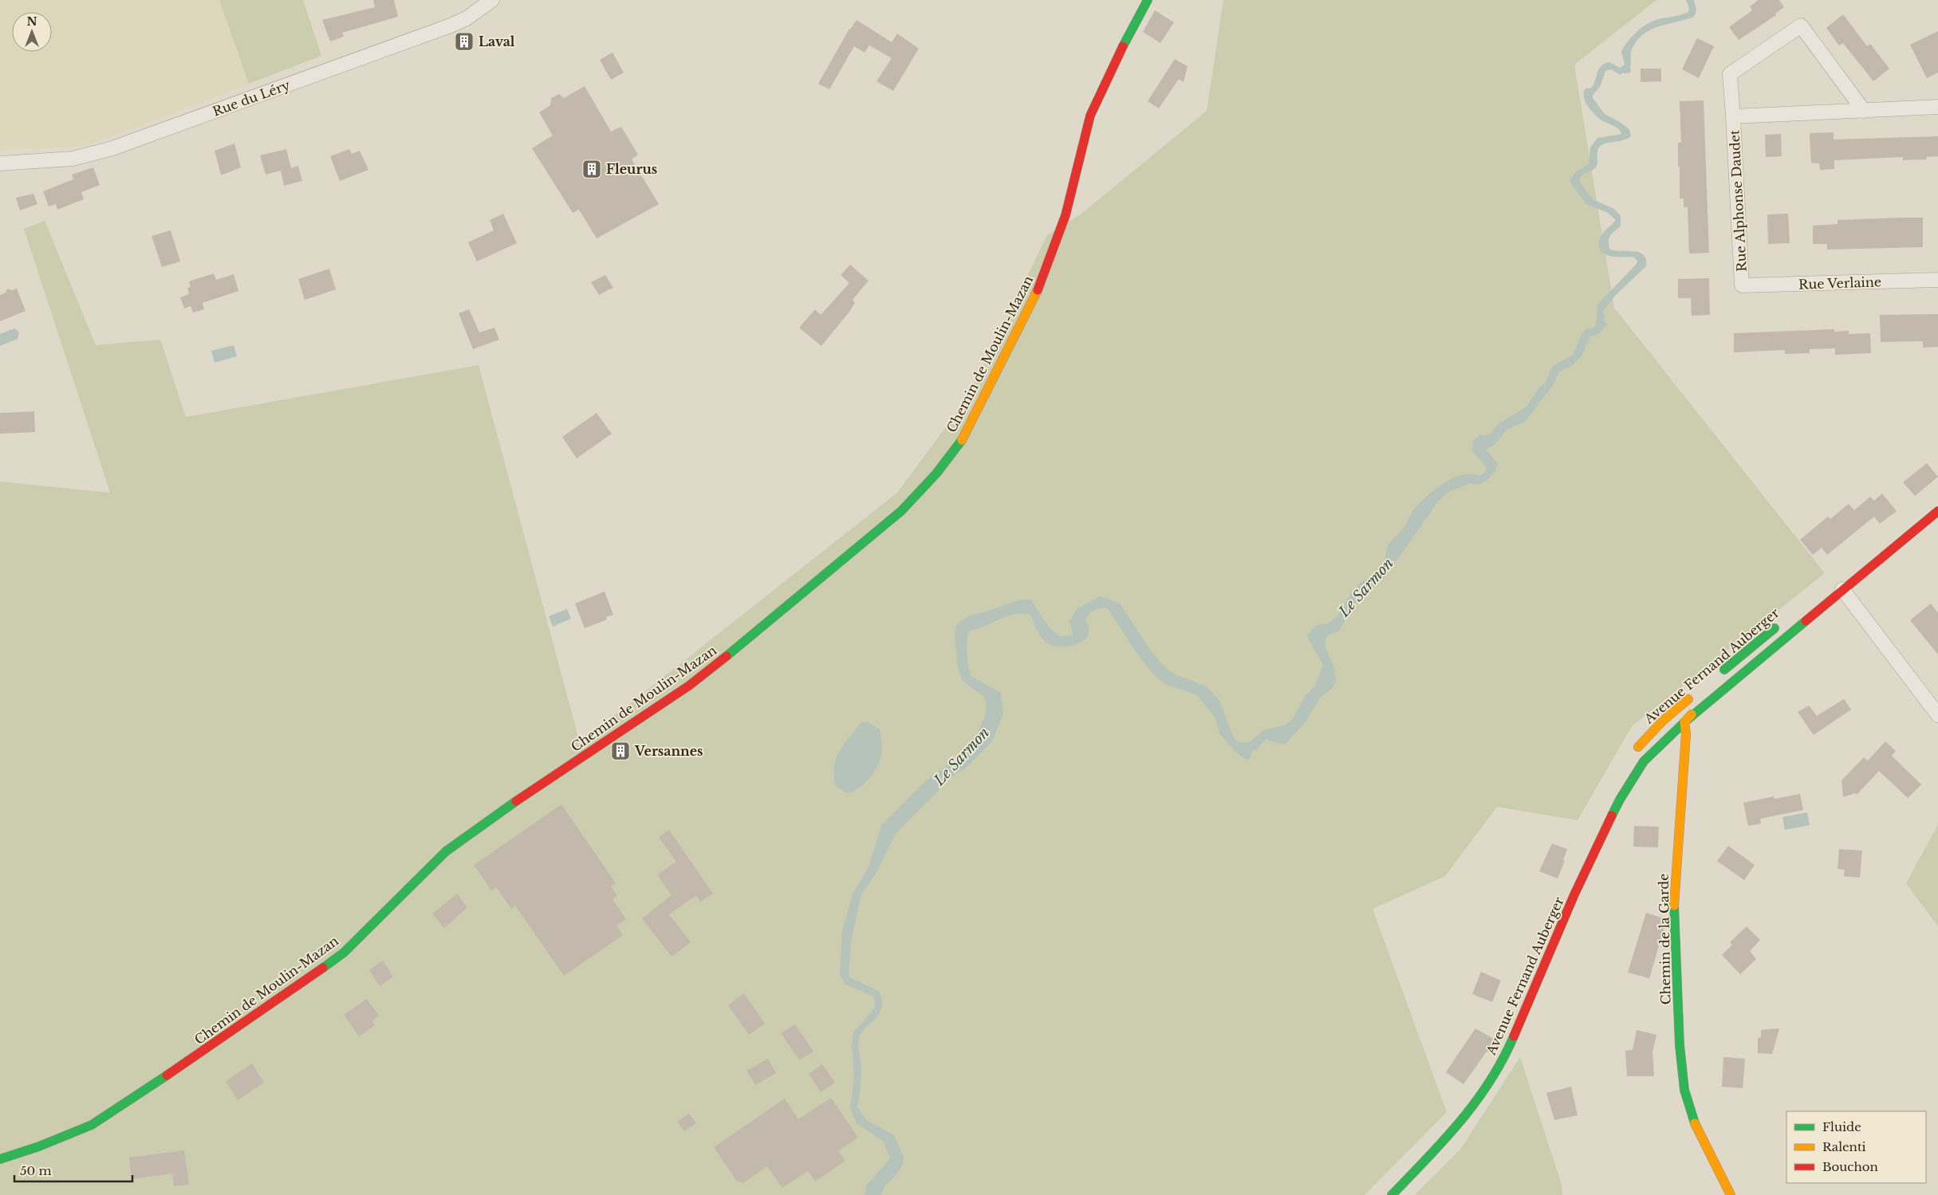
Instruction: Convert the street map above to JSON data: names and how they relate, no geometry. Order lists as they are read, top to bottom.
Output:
{
  "streets": {
    "street": [
      "Rue du Léry",
      "Rue Alphonse Daudet",
      "Rue Verlaine",
      "Chemin de Moulin-Mazan",
      "Avenue Fernand Auberger",
      "Chemin de la Garde"
    ]
  },
  "crossings": [
    ["Rue Alphonse Daudet", "Rue Verlaine"],
    ["Avenue Fernand Auberger", "Chemin de la Garde"]
  ],
  "water": ["Le Sarmon"],
  "places": {
    "building": ["Laval", "Fleurus", "Versannes"]
  },
  "legend": ["Fluide", "Ralenti", "Bouchon"],
  "scale_bar": "50 m",
  "north": "top"
}
